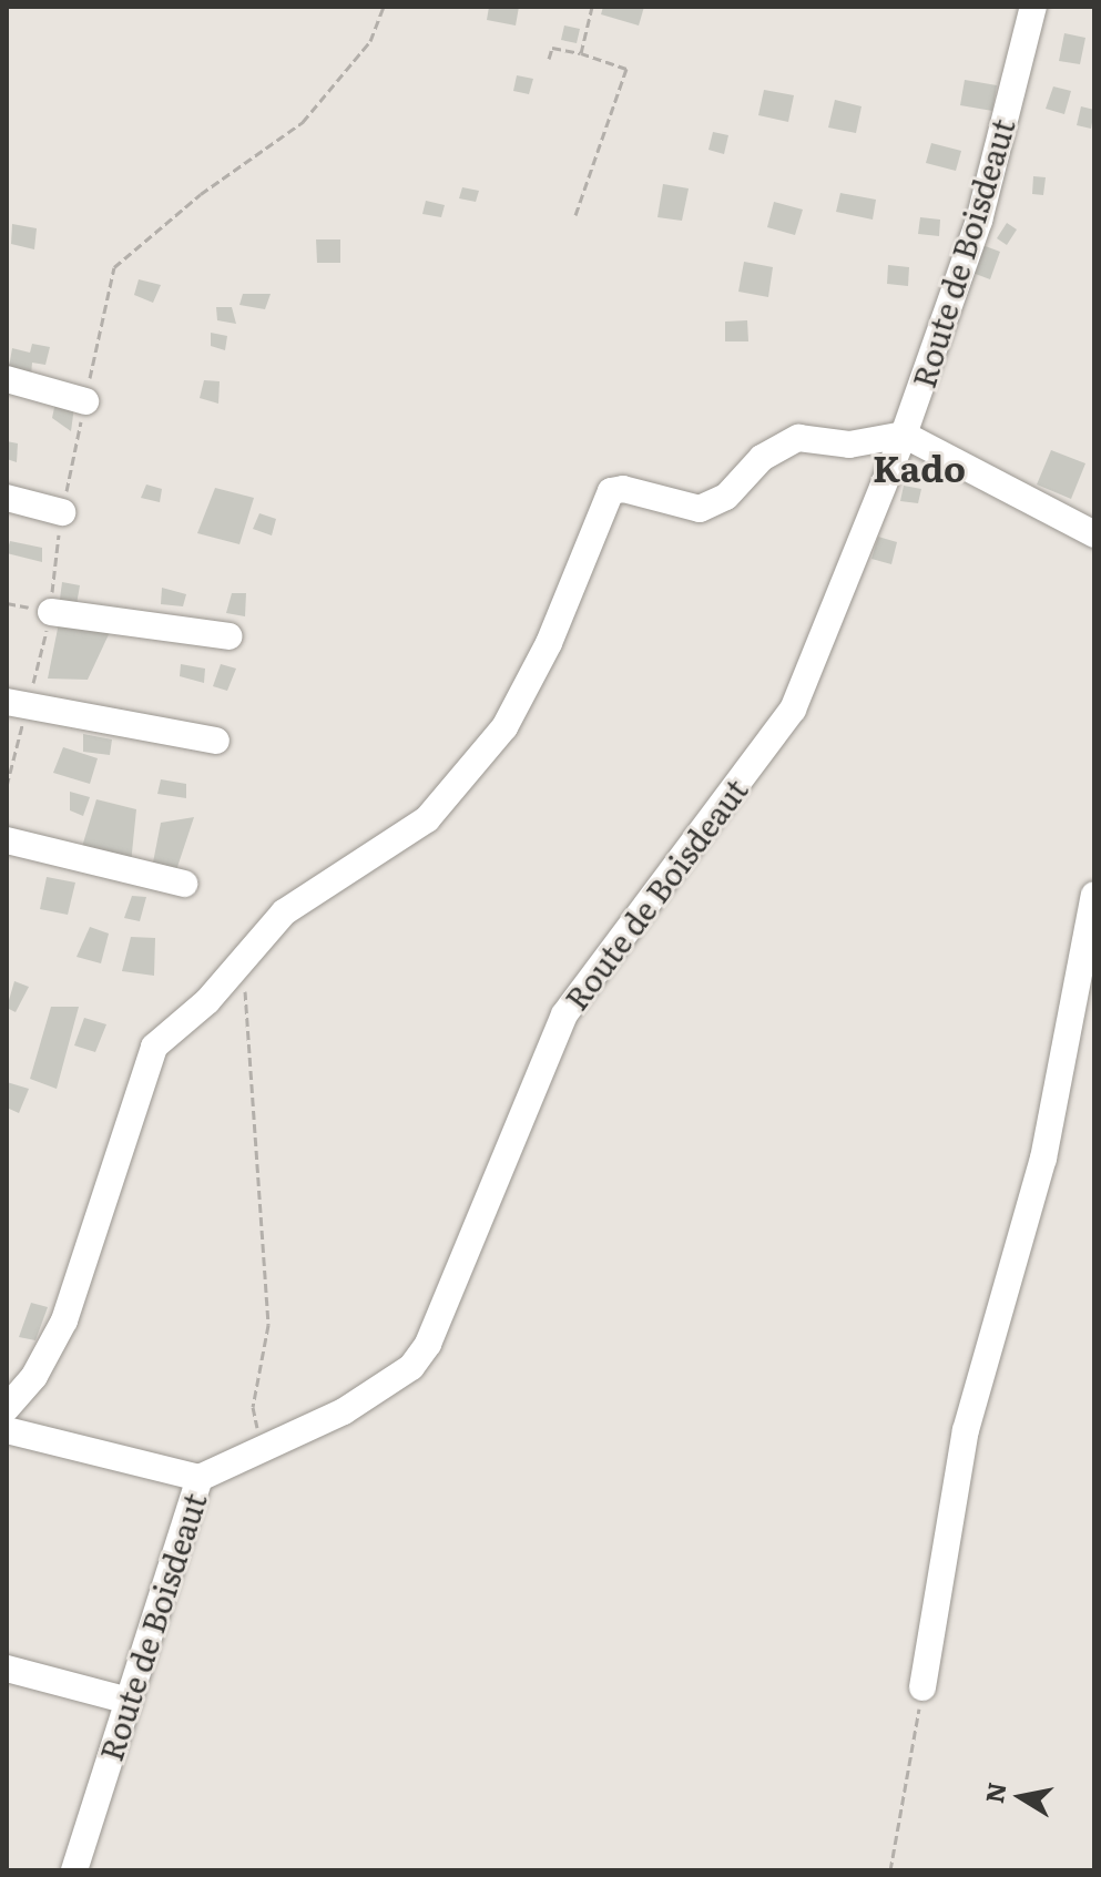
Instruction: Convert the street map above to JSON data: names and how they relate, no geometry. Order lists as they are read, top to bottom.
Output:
{
  "streets": {
    "street": ["Route de Boisdeaut"]
  },
  "districts": ["Kado"],
  "north": "left"
}
